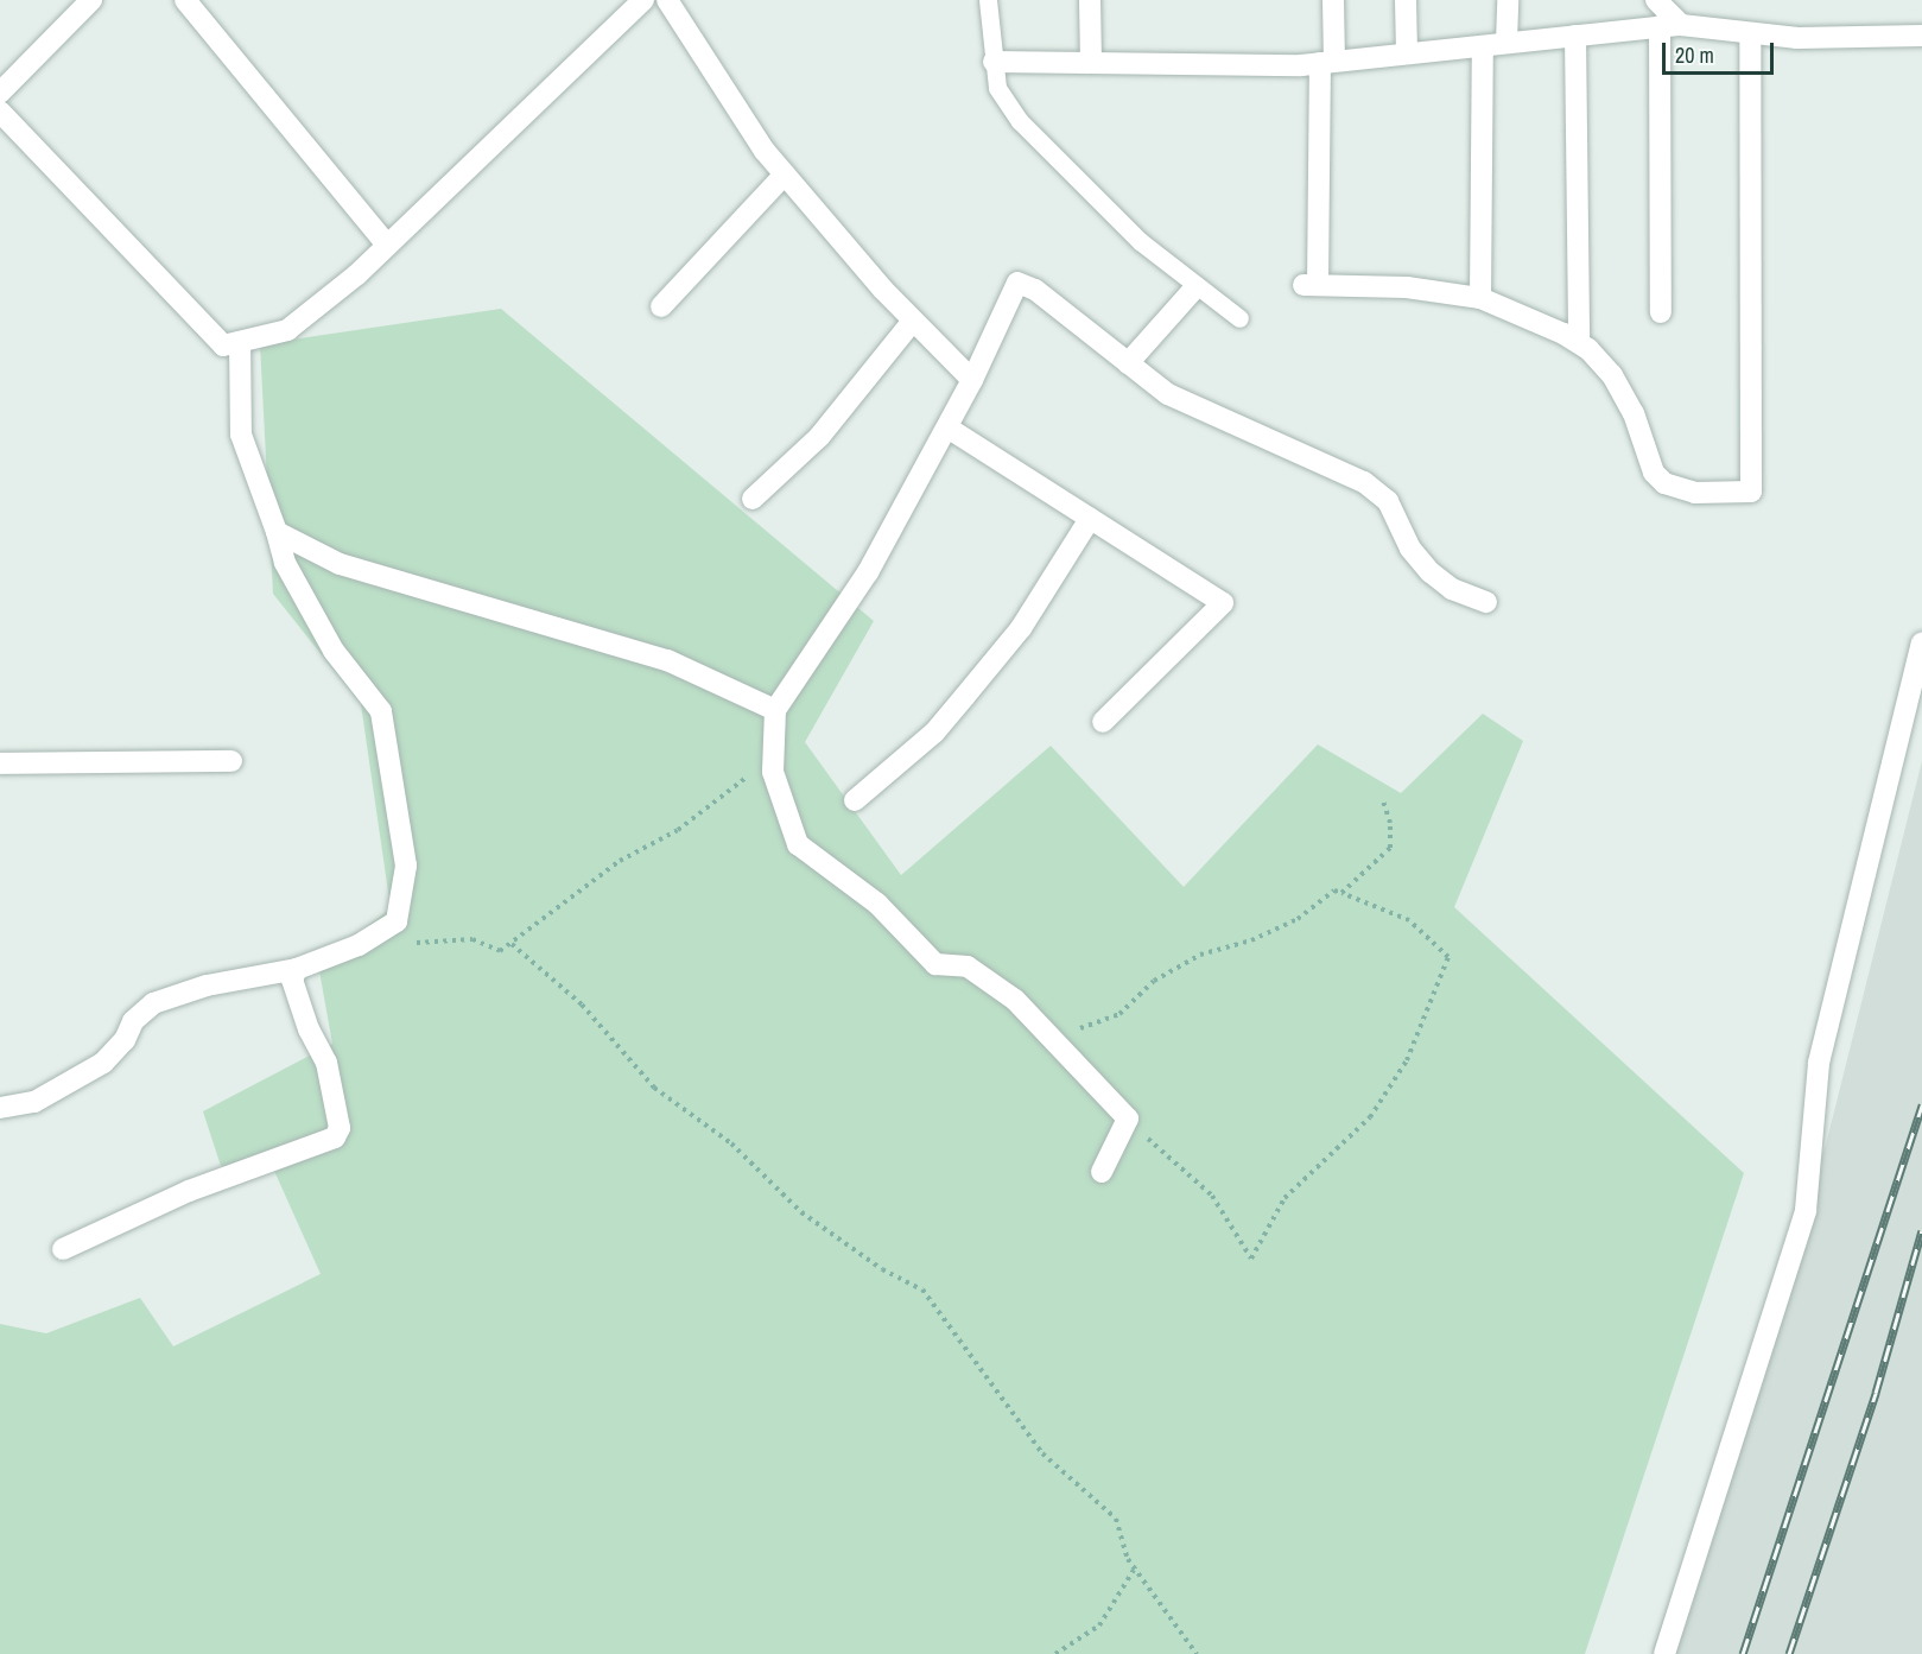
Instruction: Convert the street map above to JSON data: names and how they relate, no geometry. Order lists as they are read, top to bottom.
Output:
{
  "scale_bar": "20 m"
}
